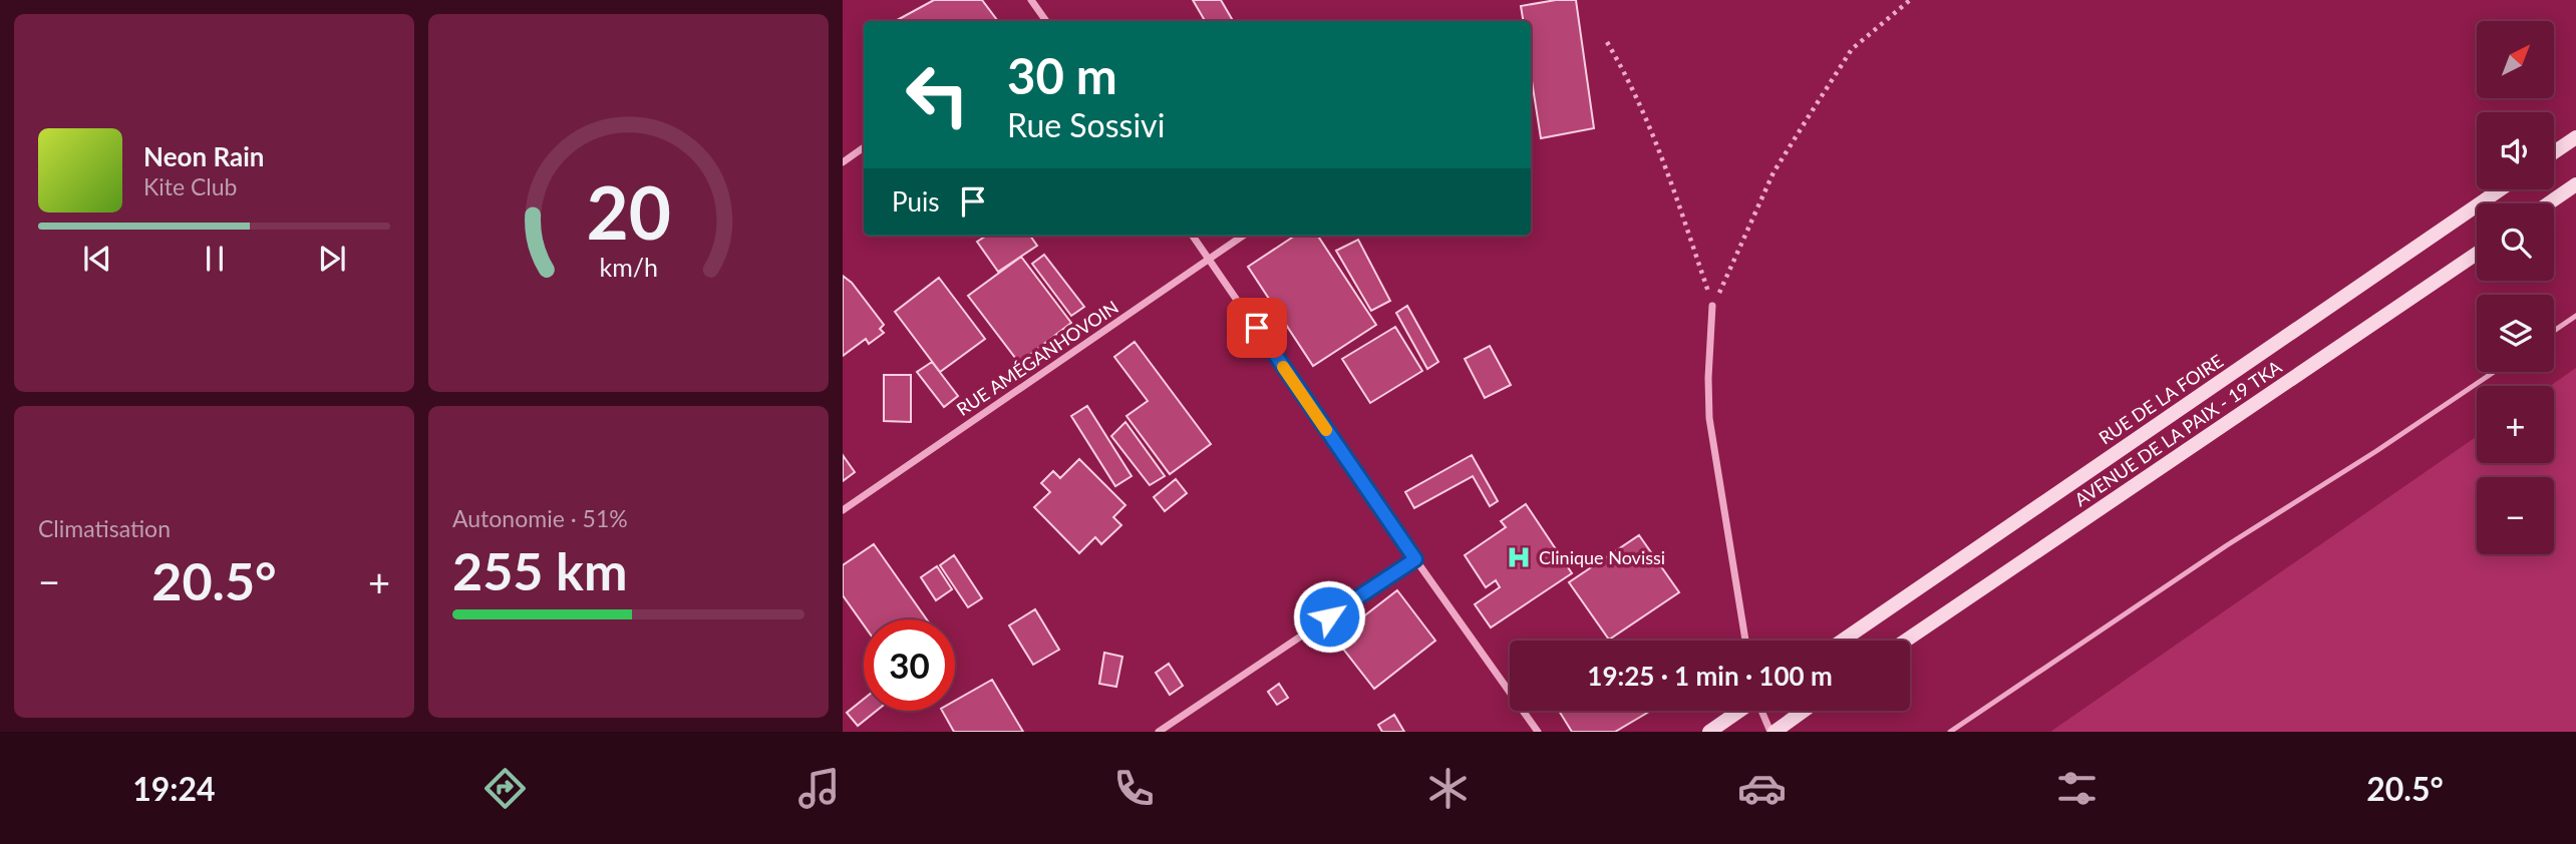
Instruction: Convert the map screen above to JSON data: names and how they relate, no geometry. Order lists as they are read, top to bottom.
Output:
{
  "streets": {
    "main road": ["RUE DE LA FOIRE", "AVENUE DE LA PAIX - 19 TKA"],
    "street": ["RUE AMÉGANHOVOIN"]
  },
  "places": {
    "hospital": ["Clinique Novissi"]
  },
  "north": "top right",
  "page": {
    "map_buttons": ["+", "−"],
    "turn": ["30 m", "Rue Sossivi"],
    "song": ["Neon Rain", "Kite Club"],
    "then": "Puis",
    "tile": [
      "Climatisation",
      ["Autonomie · 51%", "255 km"]
    ],
    "heat": ["−", "20.5°", "+"],
    "limit": "30",
    "trip": "19:25 · 1 min · 100 m",
    "tabs": ["19:24", "20.5°"],
    "gauge": ["20", "km/h"]
  }
}
